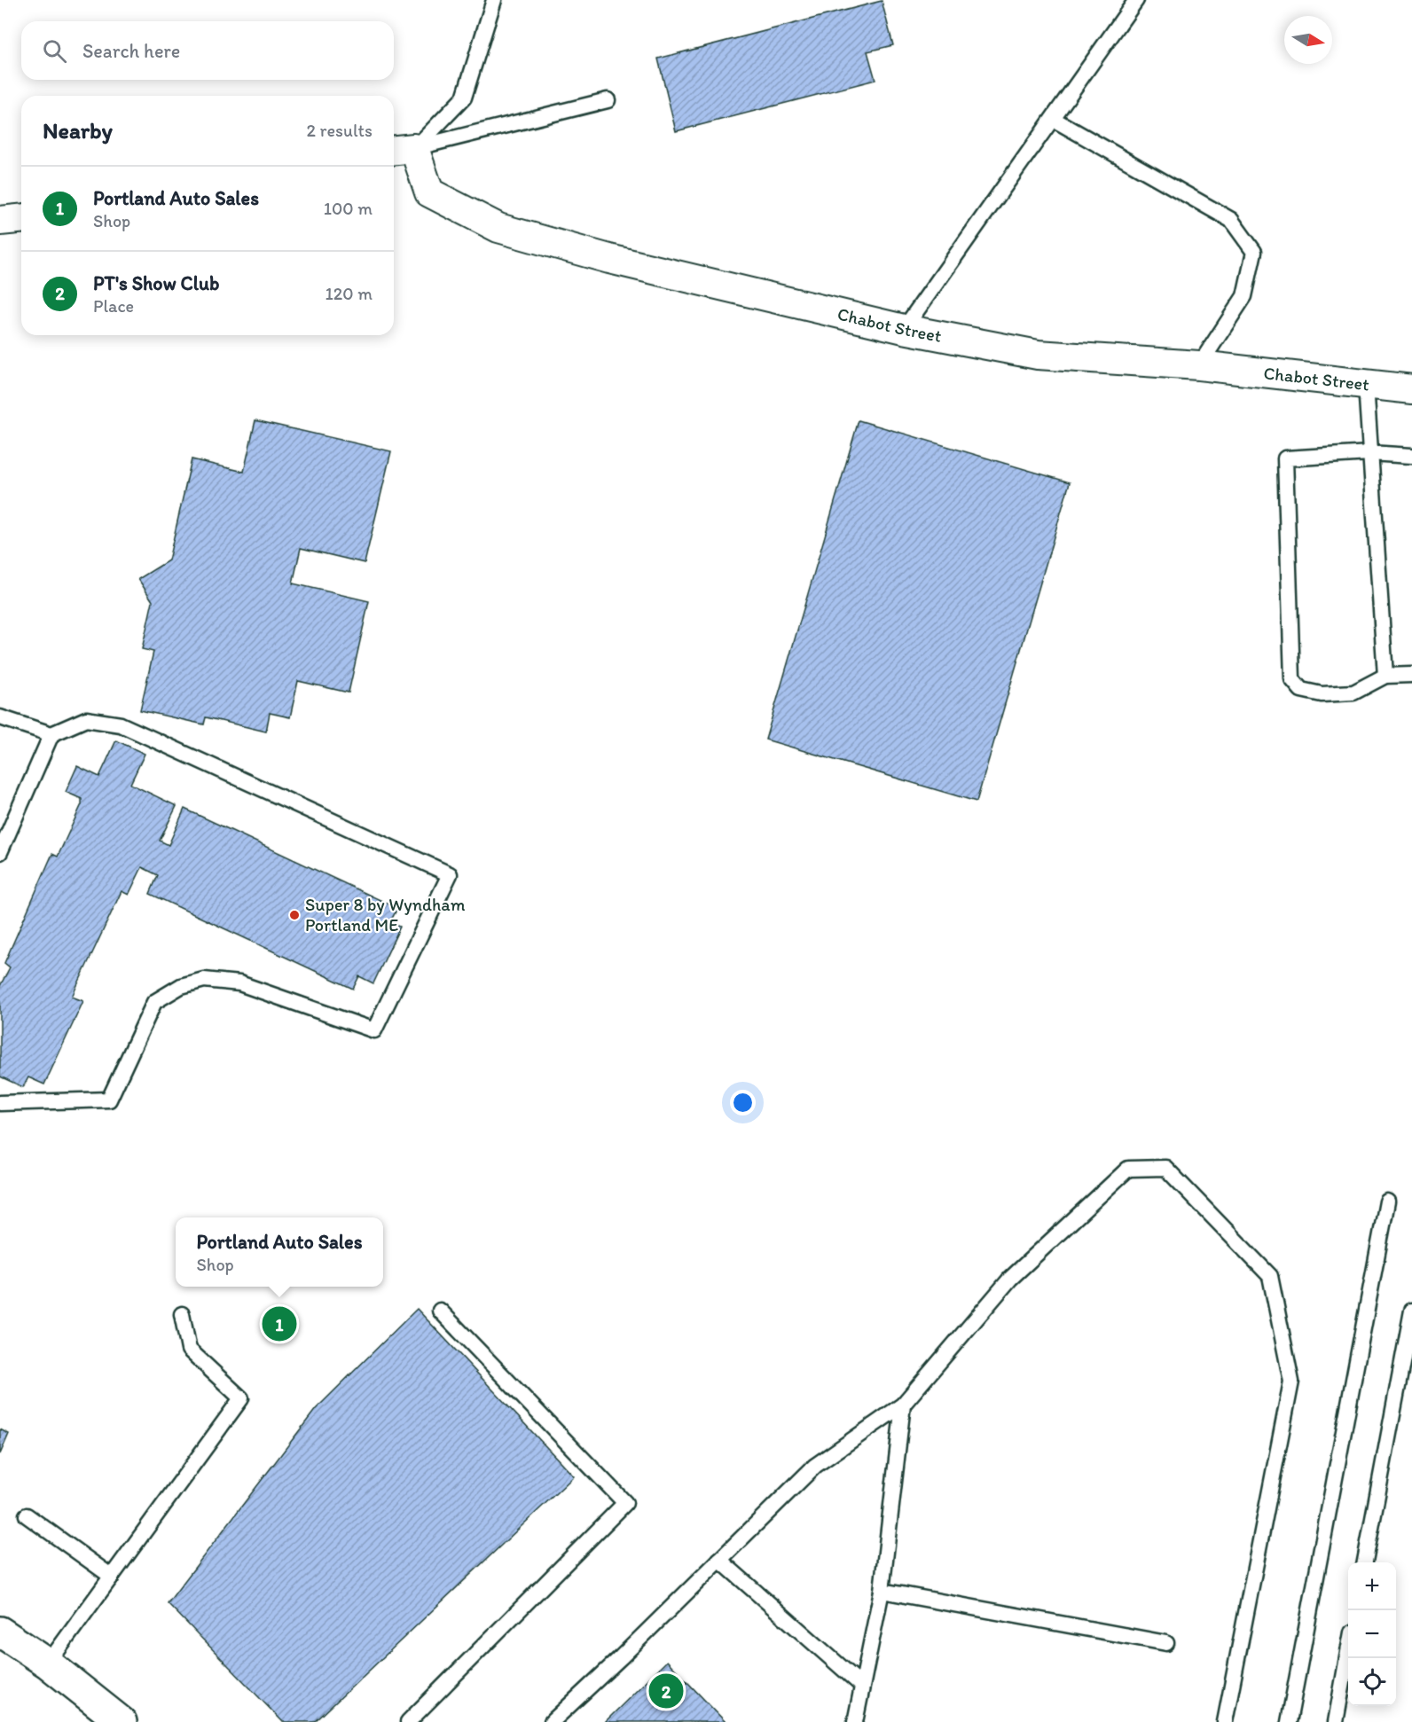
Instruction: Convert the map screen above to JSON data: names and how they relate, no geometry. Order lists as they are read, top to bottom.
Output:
{
  "streets": {
    "street": ["Chabot Street"]
  },
  "places": ["Super 8 by Wyndham Portland ME"],
  "north": "right",
  "page": {
    "search": "Search here",
    "heading": ["Nearby", "2 results"],
    "list": [
      {
        "mark": "1",
        "name": "Portland Auto Sales",
        "note": "Shop",
        "value": "100 m"
      },
      {
        "mark": "2",
        "name": "PT's Show Club",
        "note": "Place",
        "value": "120 m"
      }
    ],
    "popup": ["Portland Auto Sales", "Shop"],
    "pins": ["1", "2"],
    "map_buttons": ["+", "−"]
  }
}
